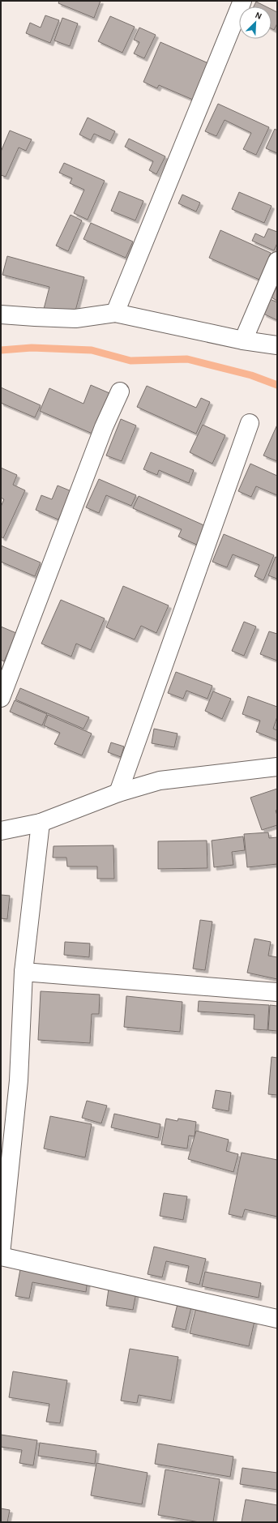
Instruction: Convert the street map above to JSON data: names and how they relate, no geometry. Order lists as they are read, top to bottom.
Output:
{
  "north": "top right"
}
